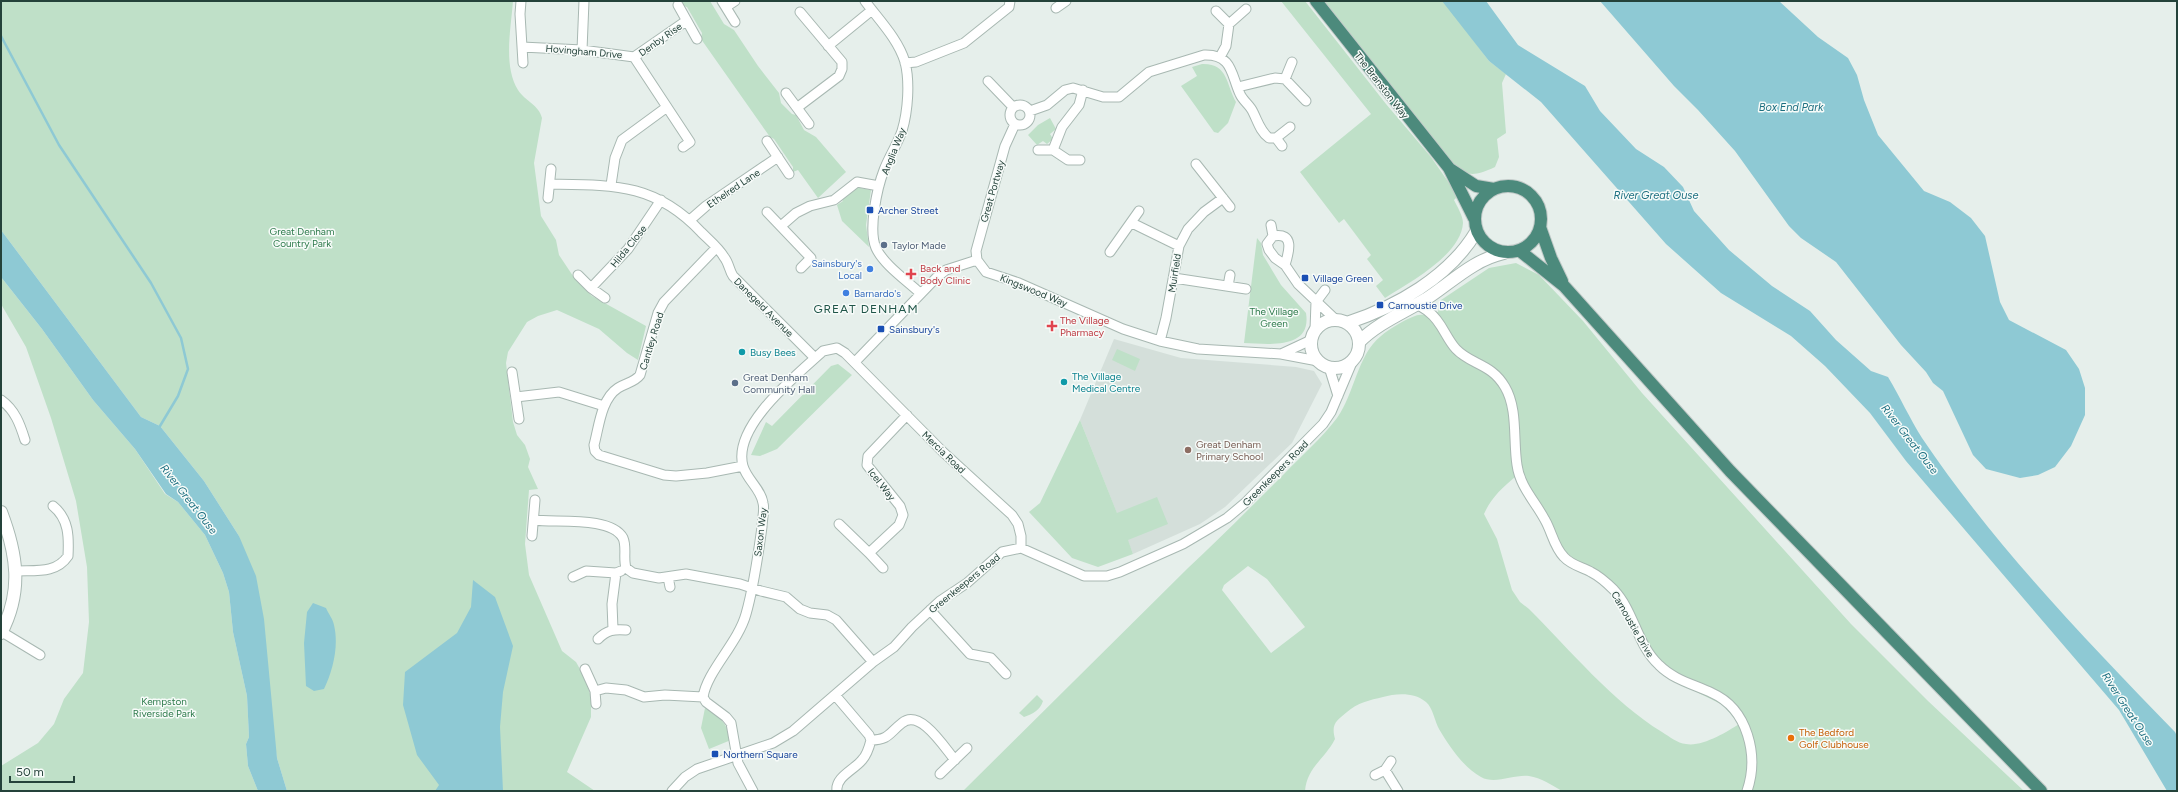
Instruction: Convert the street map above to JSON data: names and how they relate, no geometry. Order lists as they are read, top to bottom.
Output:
{
  "streets": {
    "highway": ["The Branston Way"],
    "street": [
      "Denby Rise",
      "Hovingham Drive",
      "Anglia Way",
      "Ethelred Lane",
      "Great Portway",
      "Hilda Close",
      "Muirfield",
      "Kingswood Way",
      "Danegeld Avenue",
      "Cantley Road",
      "Mercia Road",
      "Greenkeepers Road",
      "Icel Way",
      "Saxon Way",
      "Carnoustie Drive"
    ]
  },
  "crossings": [
    ["Denby Rise", "Hovingham Drive"],
    ["Ethelred Lane", "Danegeld Avenue"],
    ["Great Portway", "Kingswood Way"],
    ["Hilda Close", "Danegeld Avenue"],
    ["Muirfield", "Kingswood Way"],
    ["Kingswood Way", "Greenkeepers Road"],
    ["Danegeld Avenue", "Cantley Road"],
    ["Cantley Road", "Saxon Way"],
    ["Mercia Road", "Greenkeepers Road"],
    ["Mercia Road", "Icel Way"]
  ],
  "districts": ["GREAT DENHAM"],
  "water": ["Box End Park", "River Great Ouse"],
  "parks": ["Great Denham Country Park", "The Village Green", "Kempston Riverside Park"],
  "places": {
    "transit": [
      "Archer Street",
      "Village Green",
      "Carnoustie Drive",
      "Sainsbury's",
      "Northern Square"
    ],
    "other": [
      "Taylor Made",
      "Sainsbury's Local",
      "Barnardo's",
      "Busy Bees",
      "The Village Medical Centre",
      "Great Denham Community Hall",
      "Great Denham Primary School",
      "The Bedford Golf Clubhouse"
    ],
    "health": ["Back and Body Clinic", "The Village Pharmacy"]
  },
  "scale_bar": "50 m"
}
